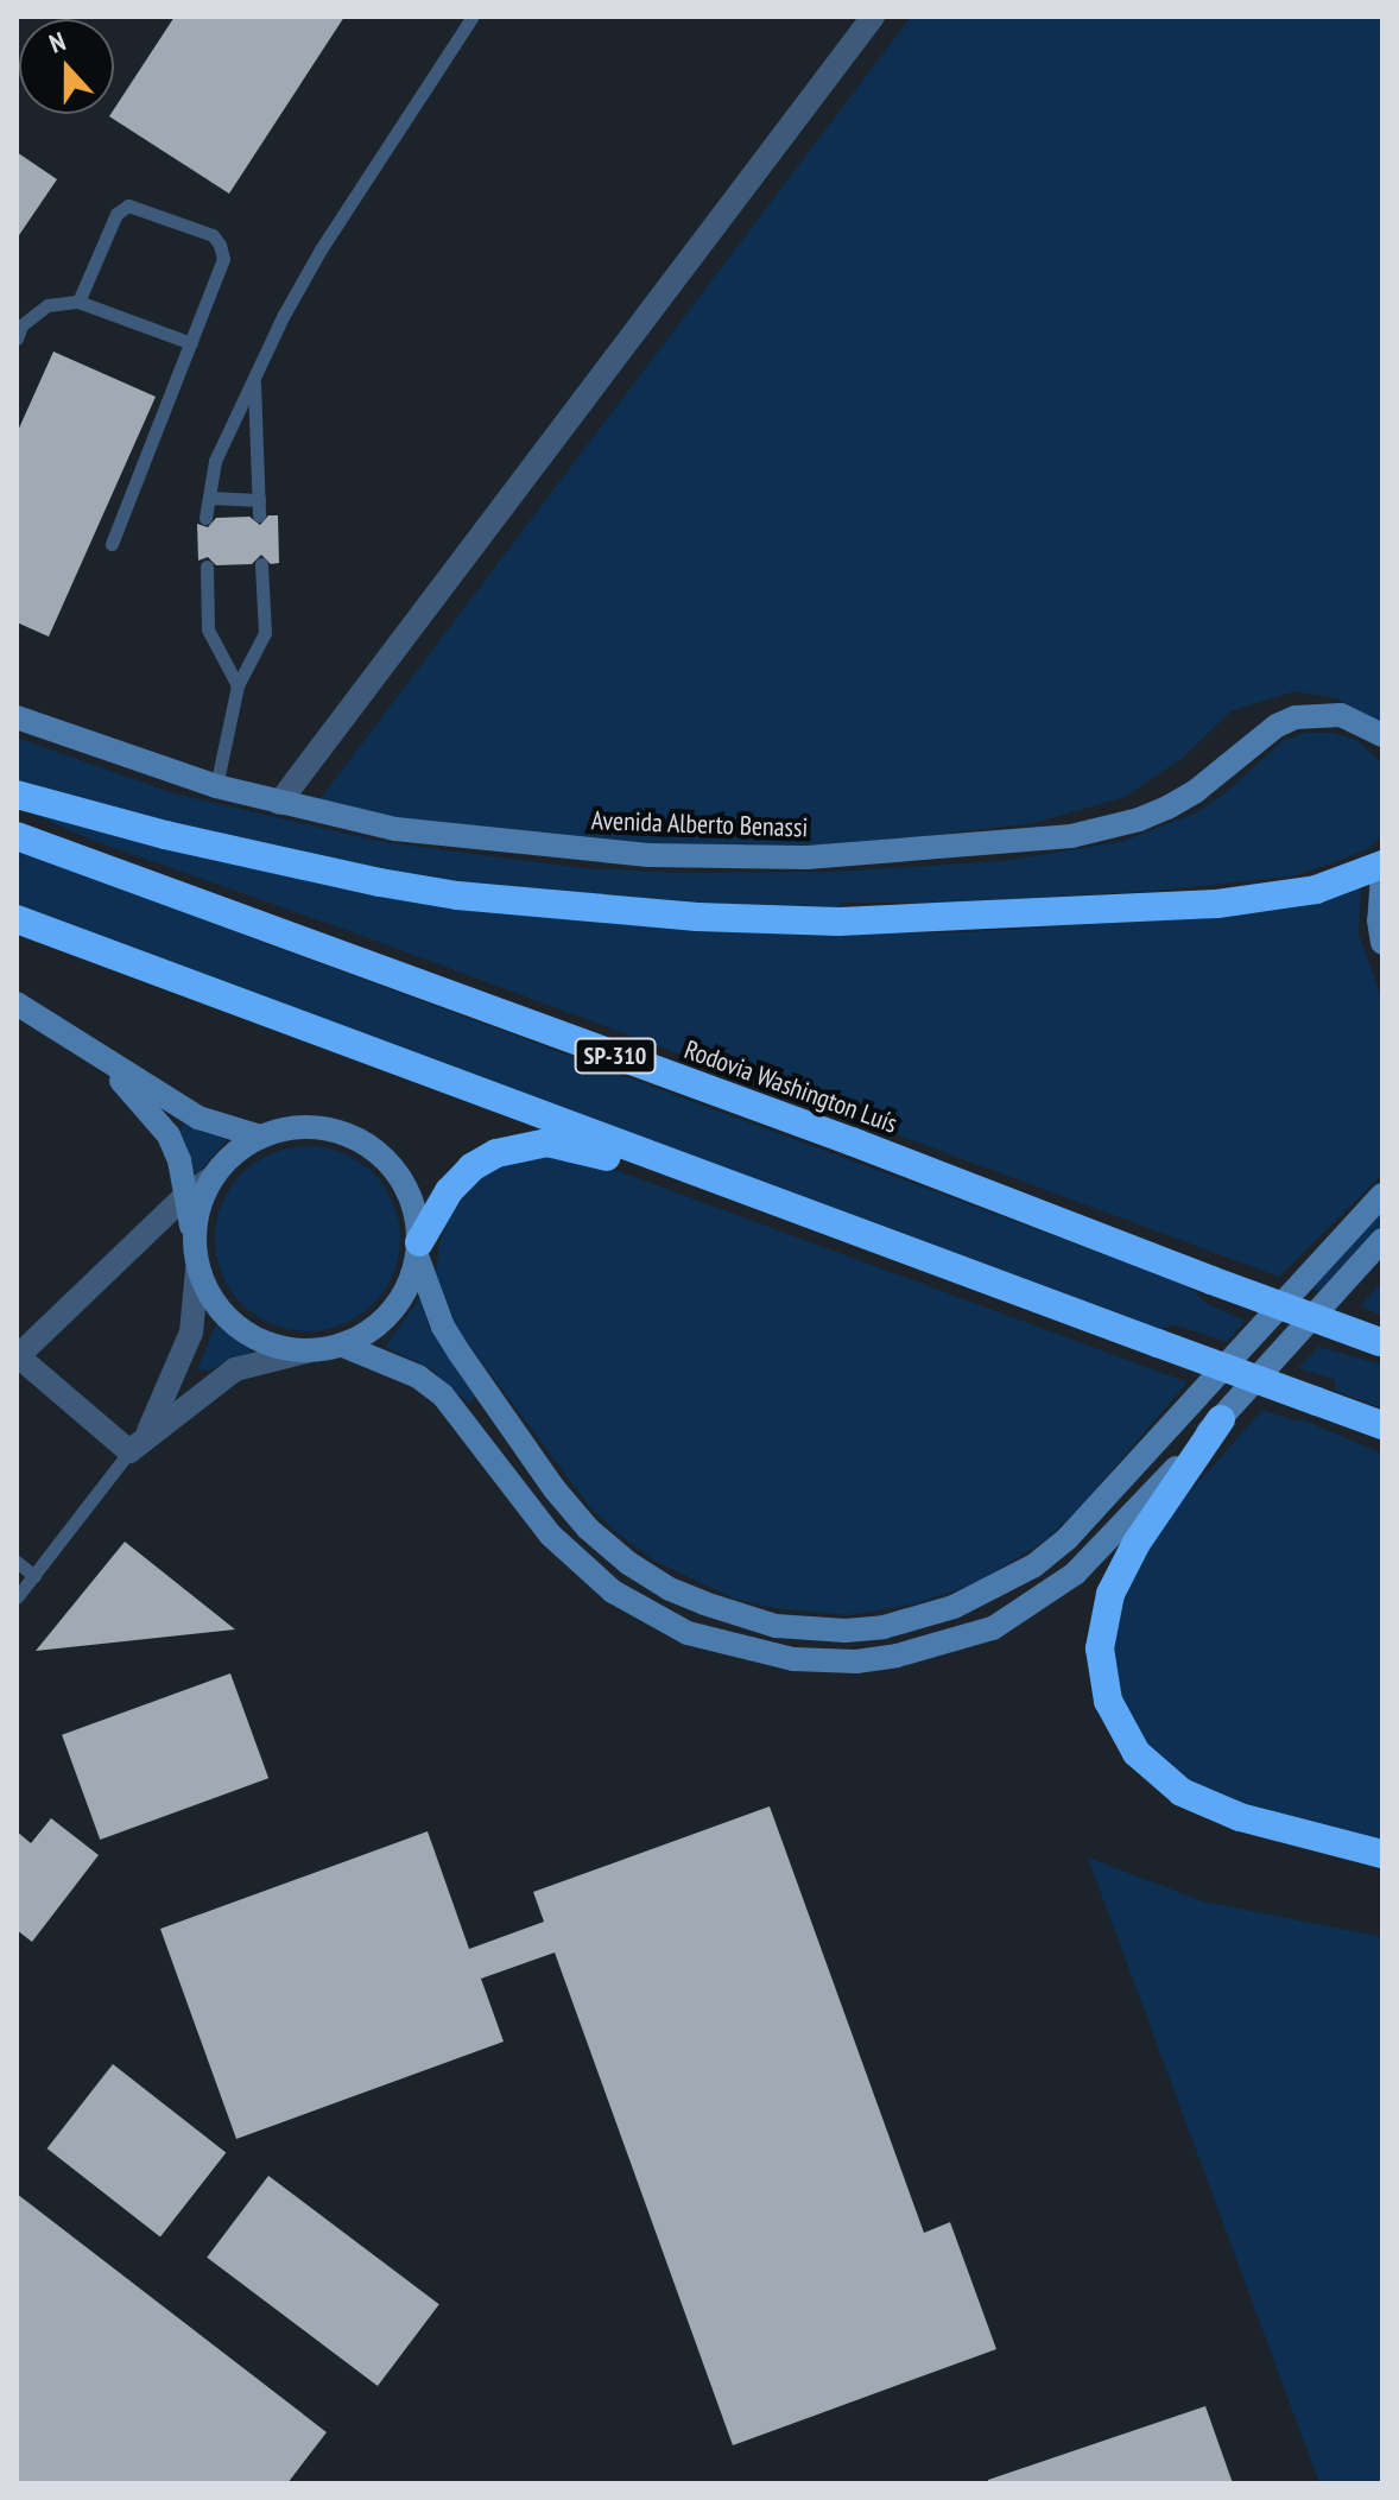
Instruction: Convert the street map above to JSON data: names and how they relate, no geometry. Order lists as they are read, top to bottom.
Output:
{
  "streets": {
    "highway": ["SP-310", "Rodovia Washington Luís"],
    "main road": ["Avenida Alberto Benassi"]
  },
  "north": "top"
}
